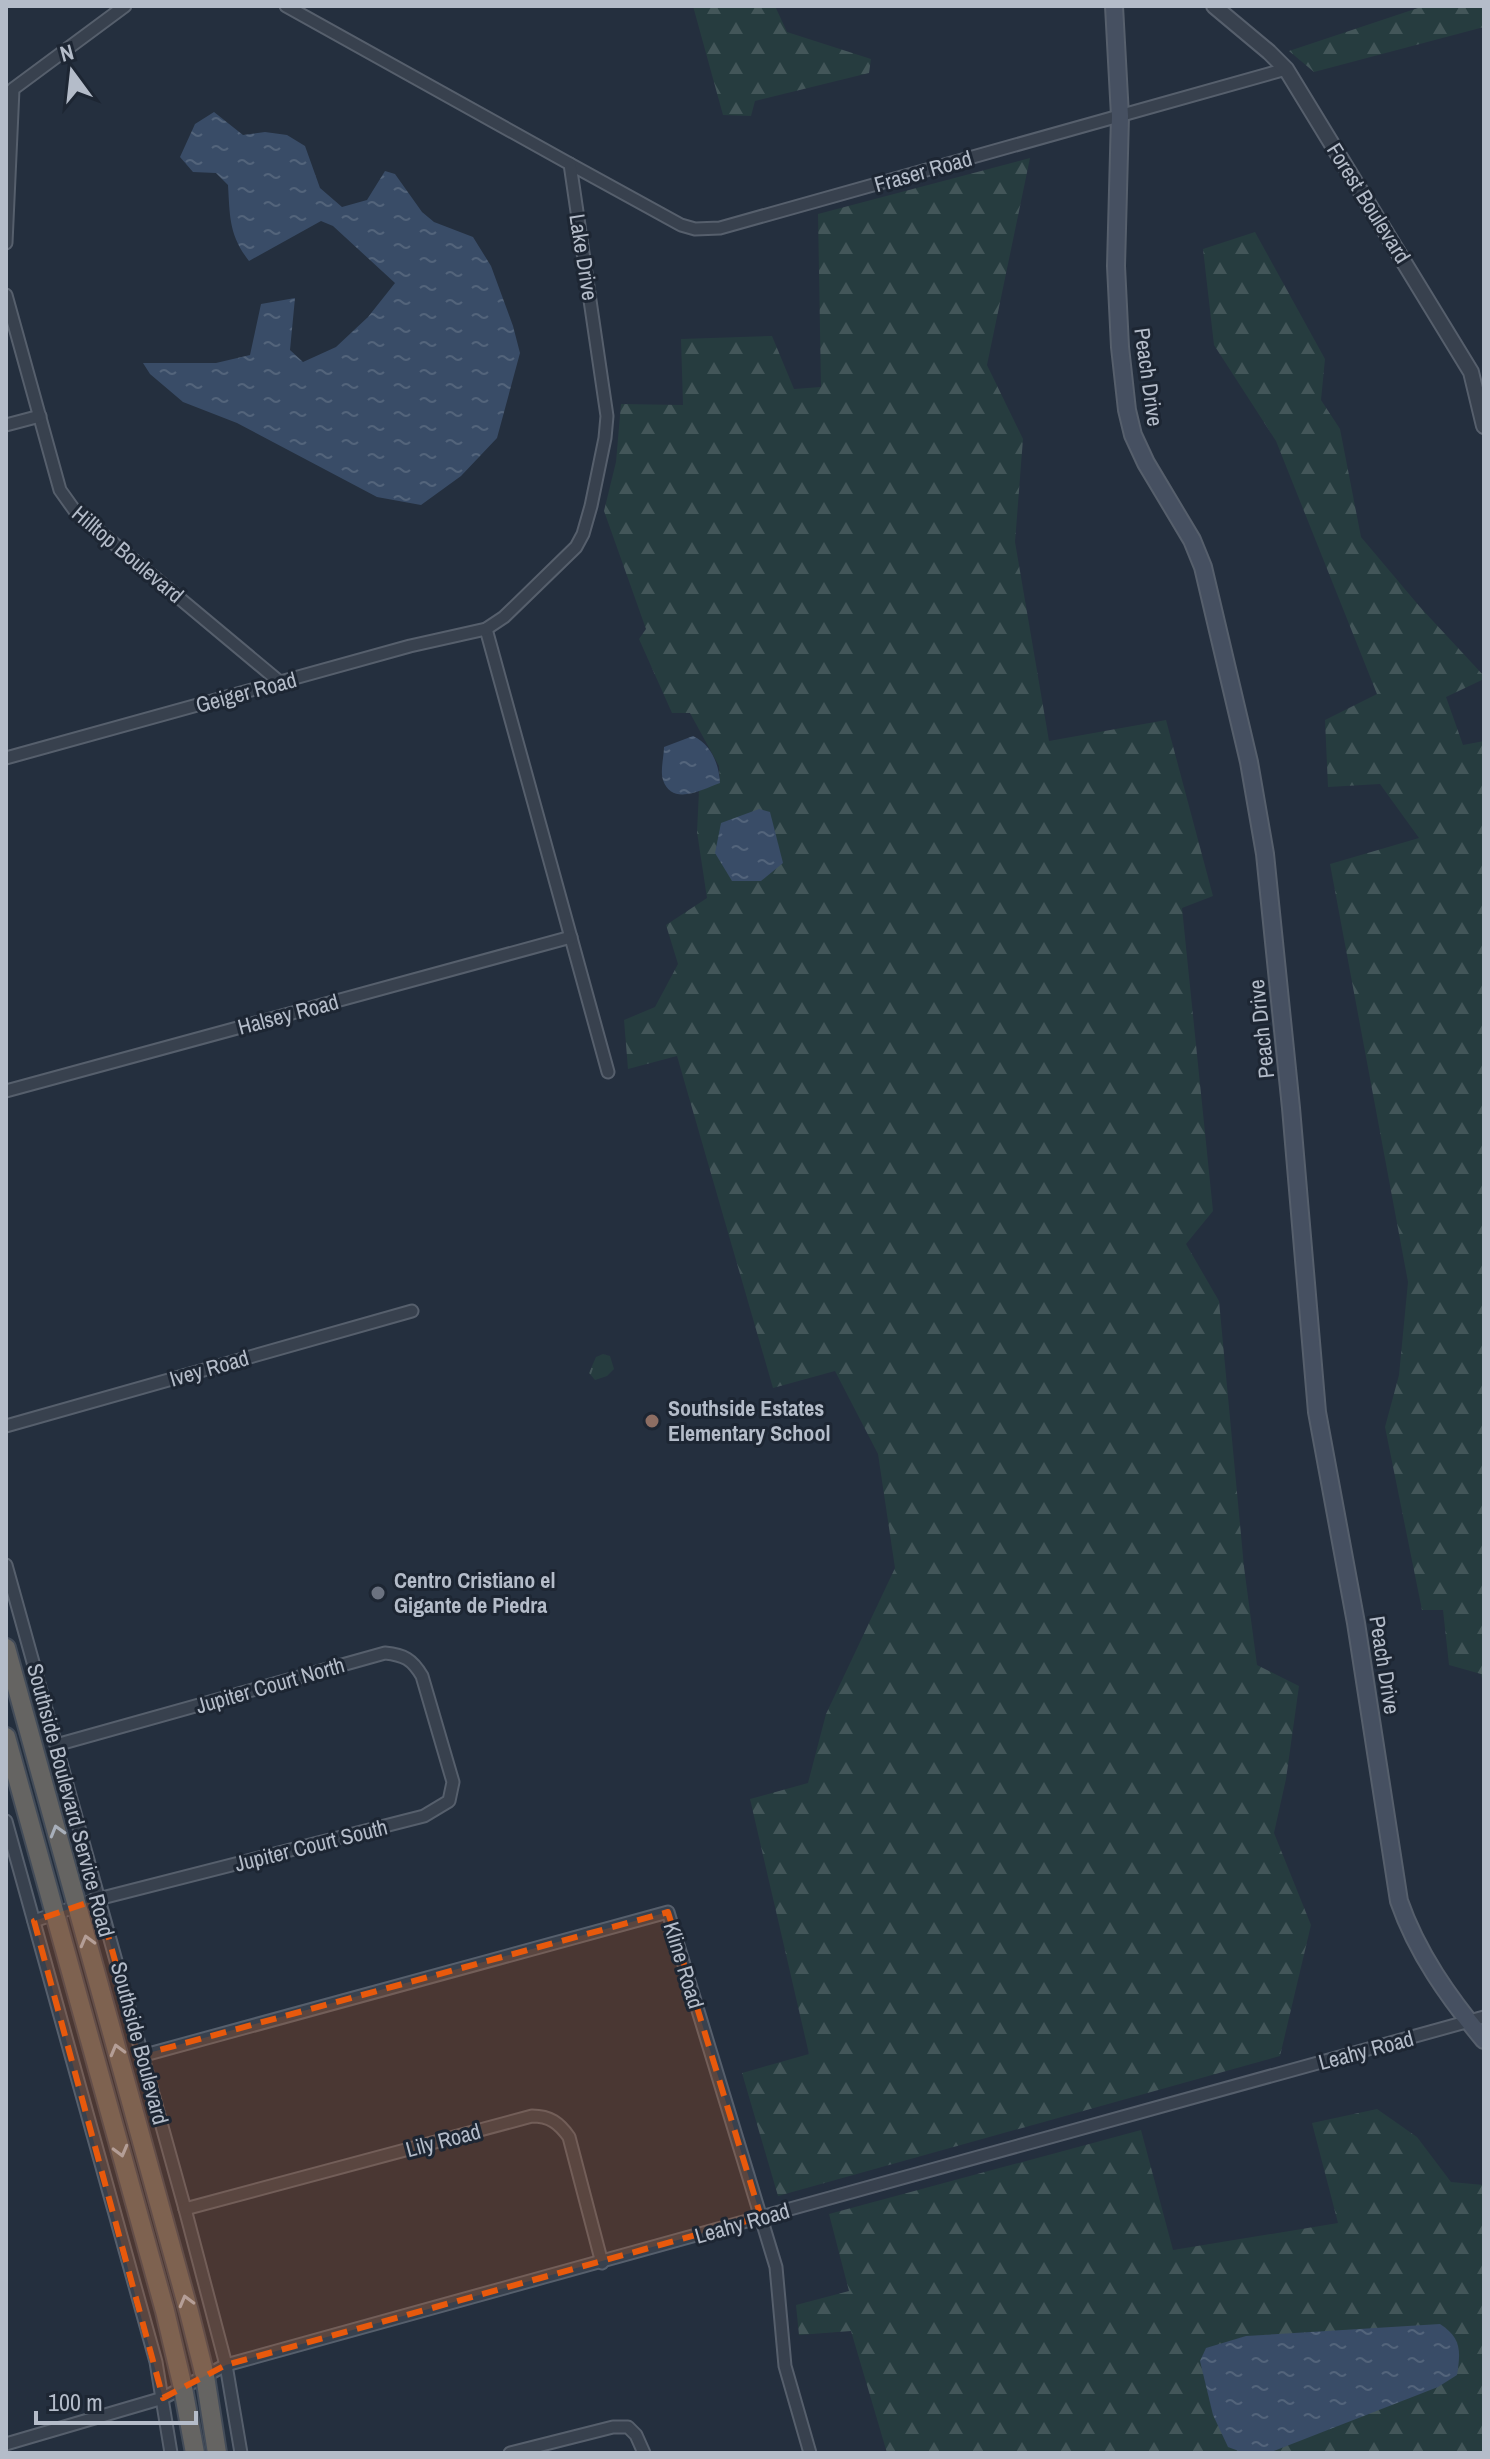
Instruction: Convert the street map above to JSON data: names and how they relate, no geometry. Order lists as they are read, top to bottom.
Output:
{
  "streets": {
    "highway": ["Southside Boulevard"],
    "main road": ["Peach Drive"],
    "street": [
      "Fraser Road",
      "Forest Boulevard",
      "Lake Drive",
      "Hilltop Boulevard",
      "Geiger Road",
      "Halsey Road",
      "Ivey Road",
      "Jupiter Court North",
      "Southside Boulevard Service Road",
      "Jupiter Court South",
      "Kline Road",
      "Leahy Road",
      "Lily Road"
    ]
  },
  "crossings": [
    ["Fraser Road", "Forest Boulevard"],
    ["Fraser Road", "Lake Drive"],
    ["Fraser Road", "Peach Drive"],
    ["Lake Drive", "Geiger Road"],
    ["Peach Drive", "Leahy Road"],
    ["Hilltop Boulevard", "Geiger Road"],
    ["Jupiter Court North", "Southside Boulevard Service Road"],
    ["Jupiter Court North", "Jupiter Court South"],
    ["Southside Boulevard Service Road", "Jupiter Court South"],
    ["Southside Boulevard Service Road", "Kline Road"],
    ["Southside Boulevard Service Road", "Leahy Road"],
    ["Southside Boulevard Service Road", "Lily Road"],
    ["Jupiter Court South", "Southside Boulevard"],
    ["Kline Road", "Leahy Road"],
    ["Southside Boulevard", "Leahy Road"],
    ["Leahy Road", "Lily Road"]
  ],
  "places": ["Southside Estates Elementary School", "Centro Cristiano el Gigante de Piedra"],
  "scale_bar": "100 m",
  "north": "top"
}
